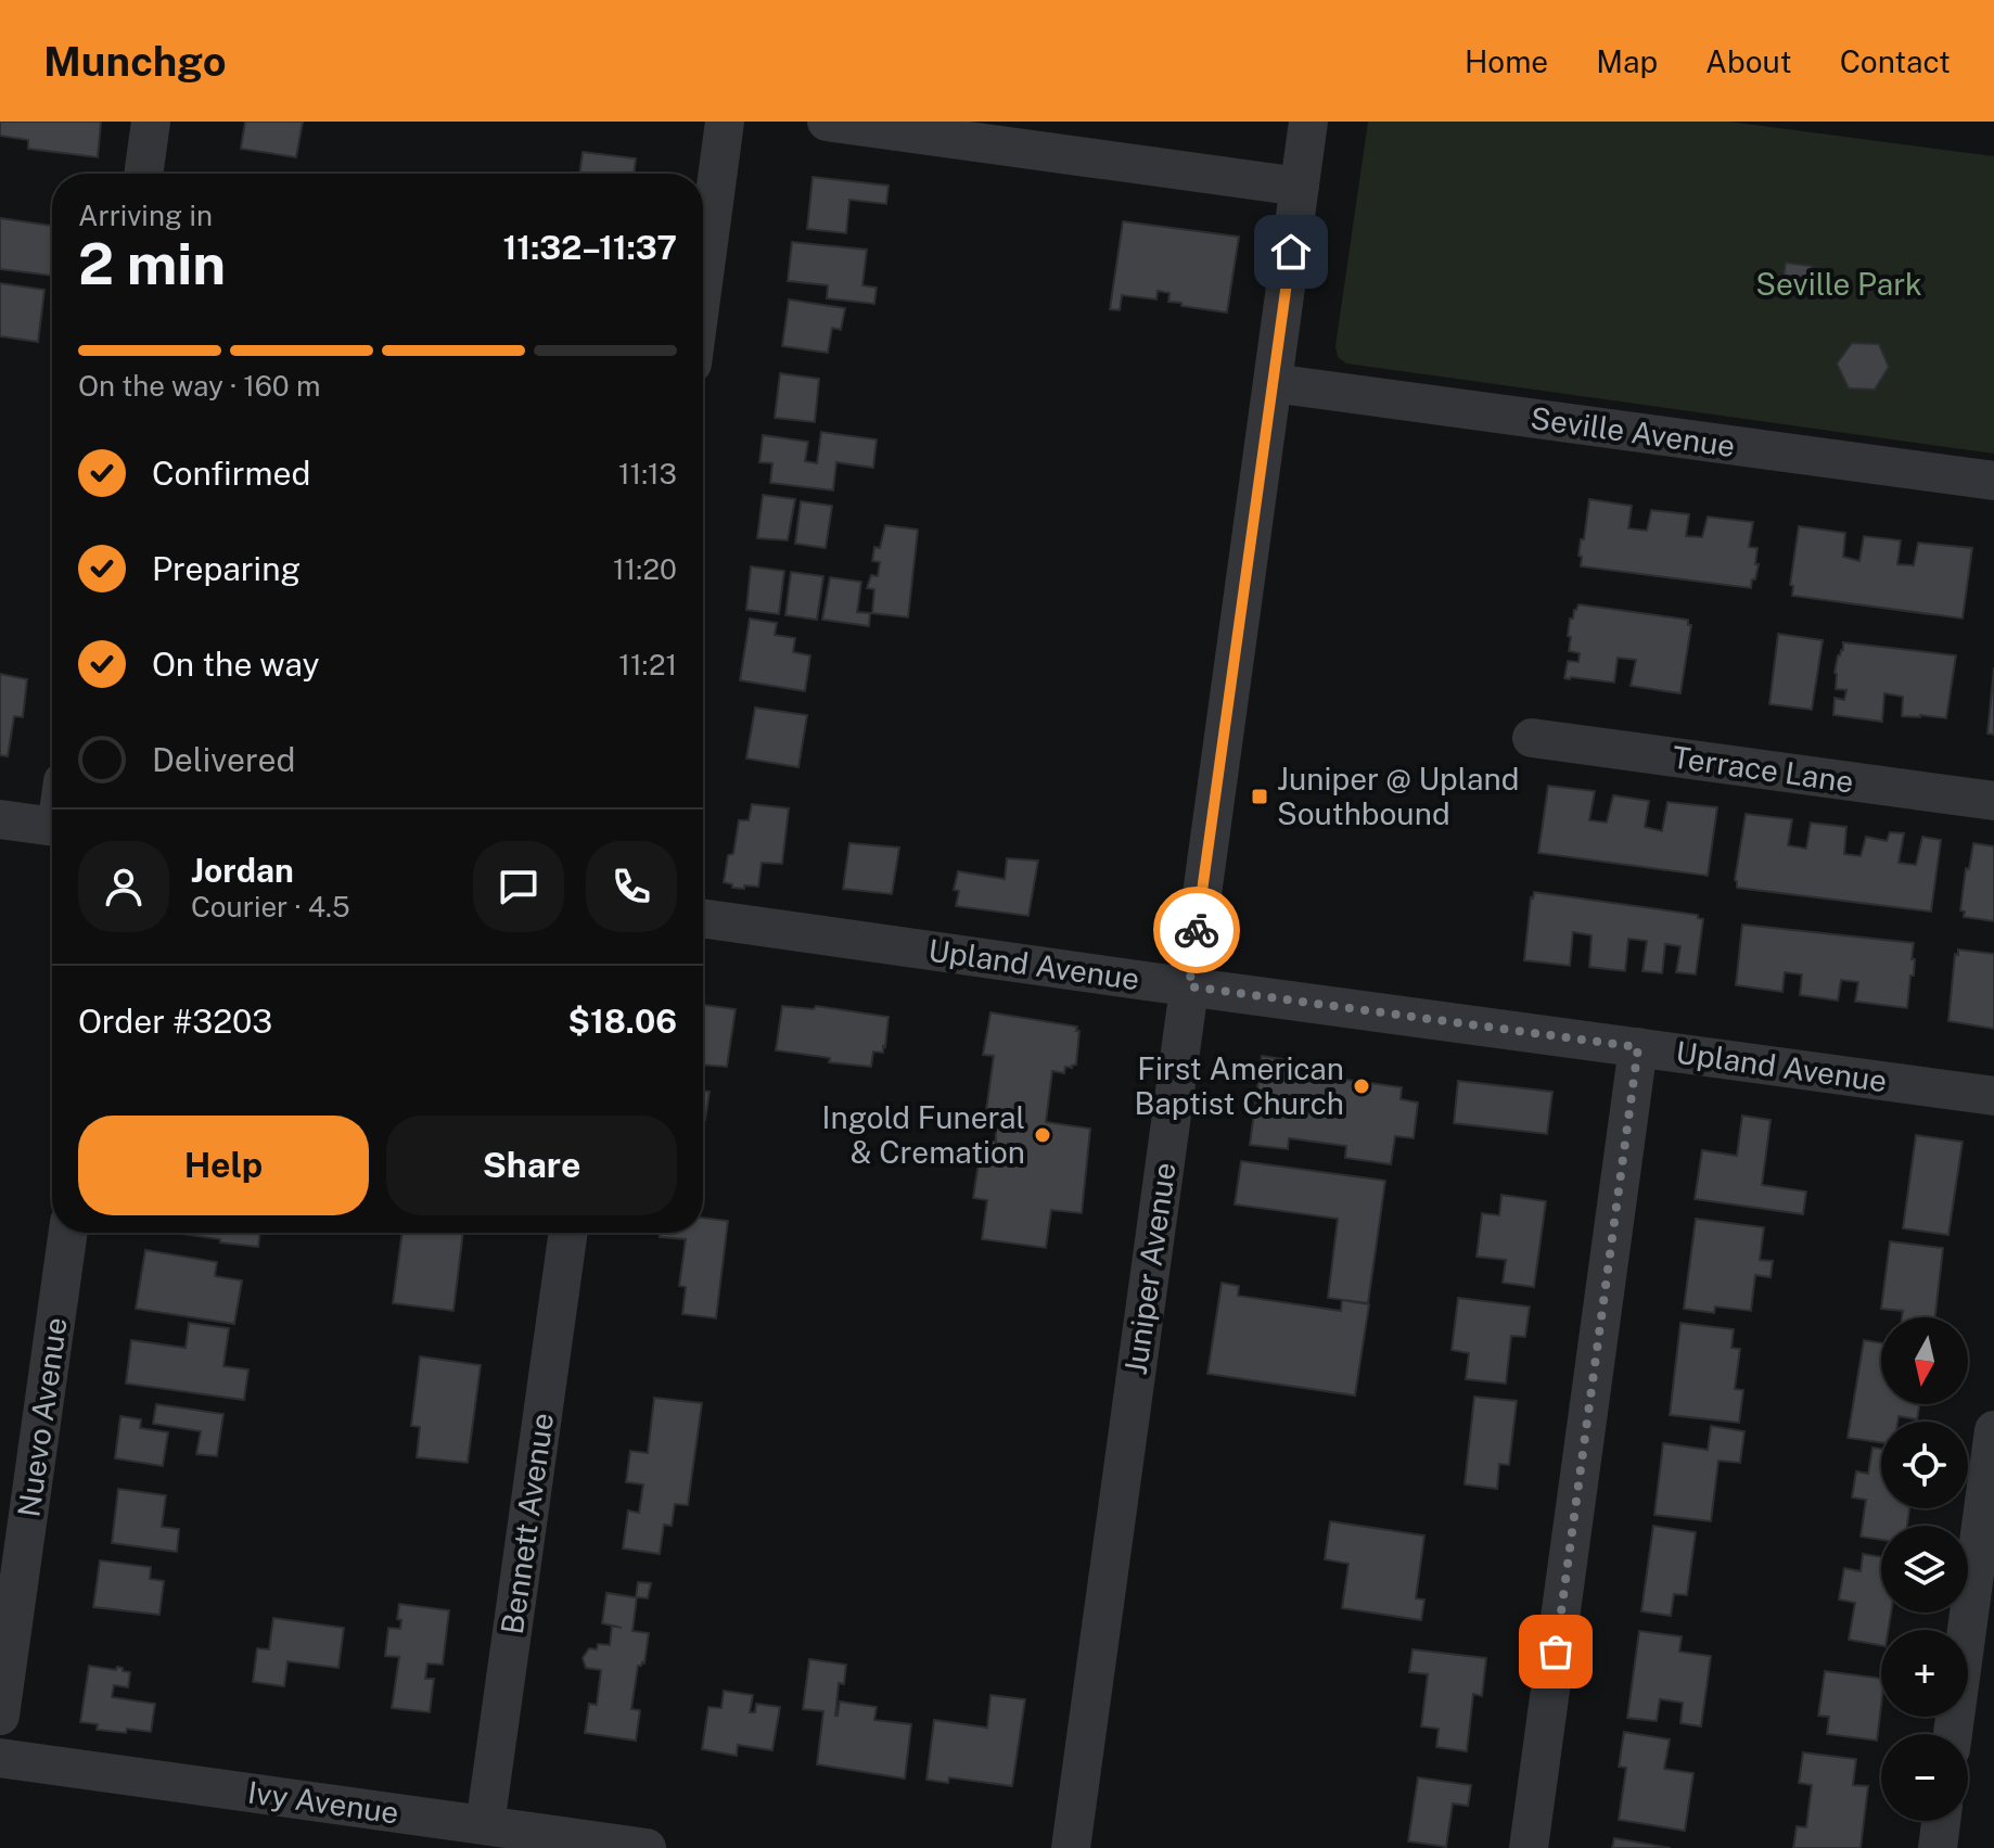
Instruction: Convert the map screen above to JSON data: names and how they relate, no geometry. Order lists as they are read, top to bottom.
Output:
{
  "streets": {
    "street": [
      "Seville Avenue",
      "Terrace Lane",
      "Upland Avenue",
      "Juniper Avenue",
      "Nuevo Avenue",
      "Bennett Avenue",
      "Ivy Avenue"
    ]
  },
  "crossings": [
    ["Seville Avenue", "Juniper Avenue"],
    ["Upland Avenue", "Juniper Avenue"],
    ["Bennett Avenue", "Ivy Avenue"]
  ],
  "parks": ["Seville Park"],
  "places": {
    "transit": ["Juniper @ Upland Southbound"],
    "other": ["First American Baptist Church", "Ingold Funeral & Cremation"]
  },
  "north": "bottom",
  "page": {
    "header": "Munchgo",
    "nav": [
      "Home",
      "Map",
      "About",
      "Contact"
    ],
    "heading": ["2 min", "Arriving in", "11:32–11:37"],
    "panel": [
      "Jordan",
      "Courier · 4.5",
      "Order #3203",
      "$18.06"
    ],
    "bar": "On the way · 160 m",
    "list": [
      ["Confirmed", "11:13"],
      ["Preparing", "11:20"],
      ["On the way", "11:21"],
      "Delivered"
    ],
    "buttons": ["Help", "Share"],
    "map_buttons": ["+", "−"]
  }
}
